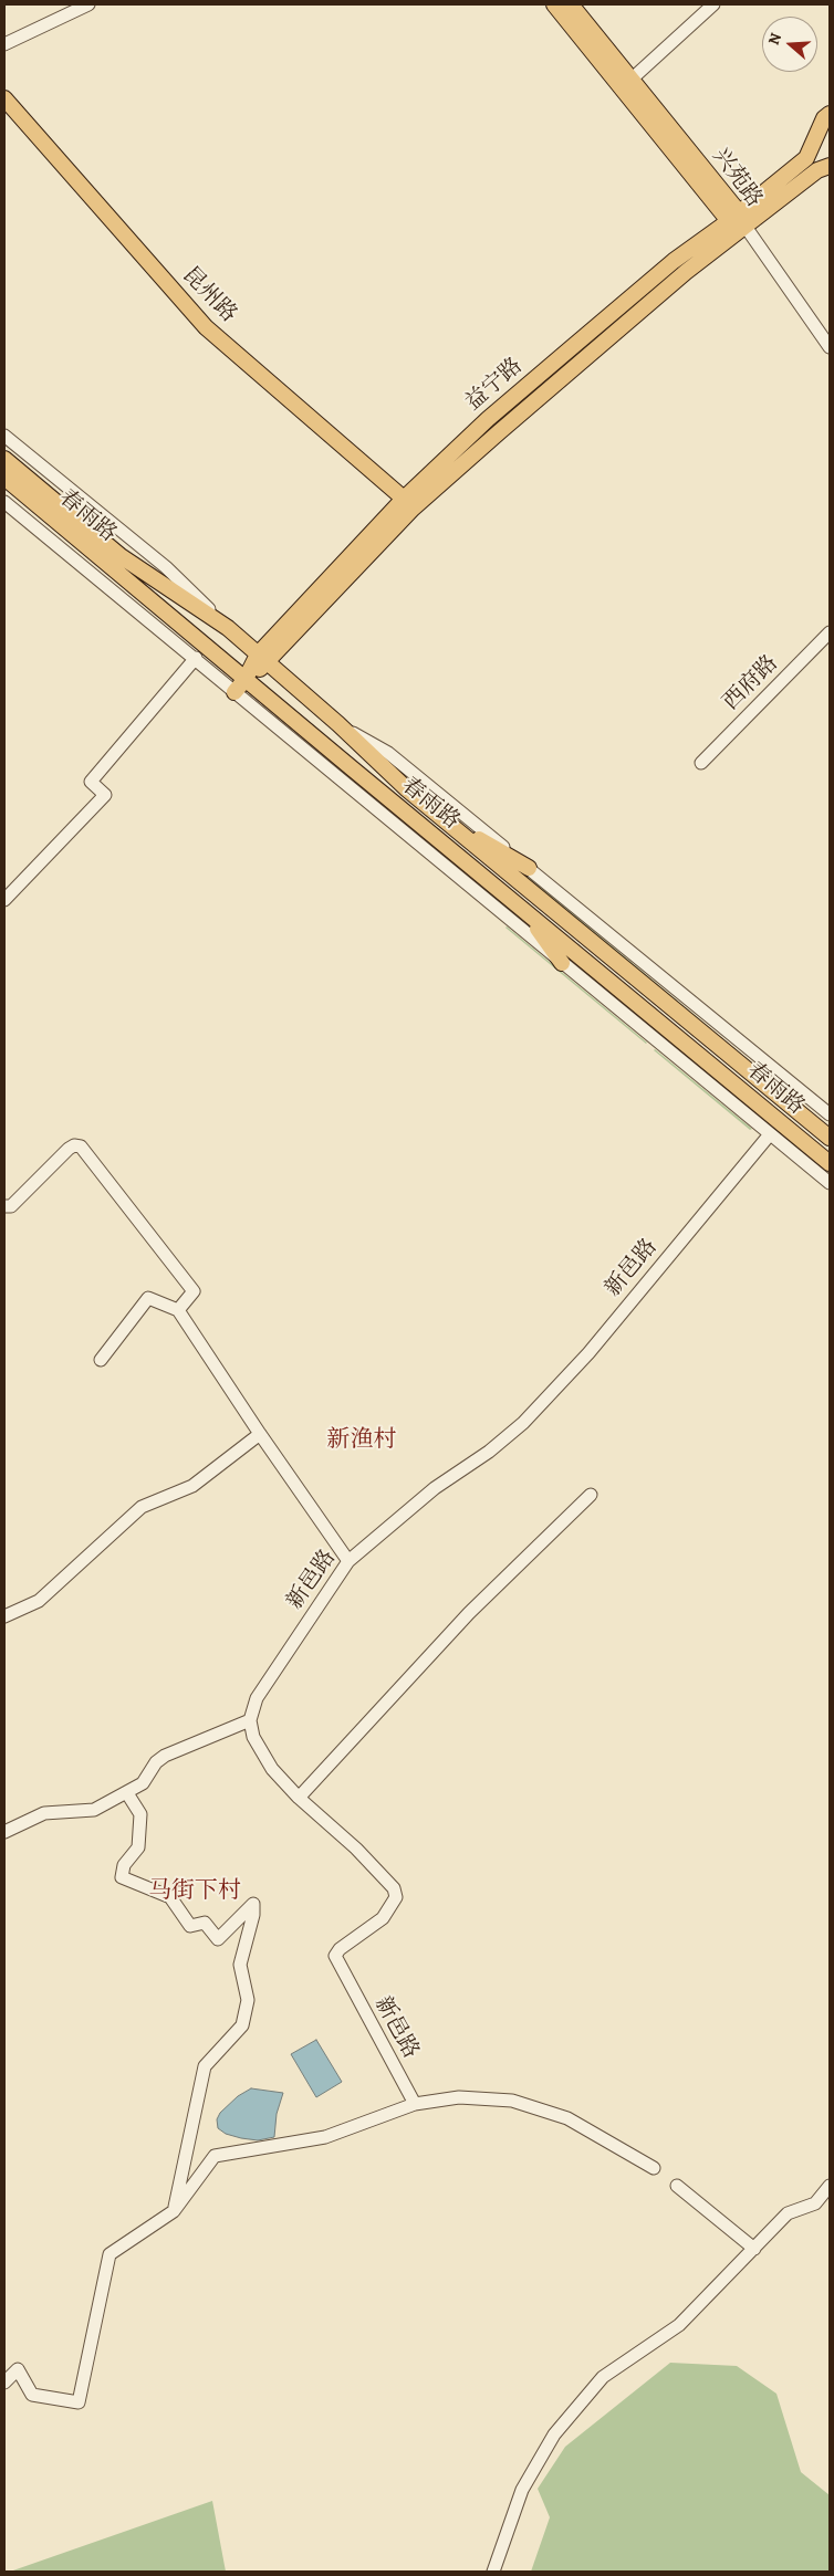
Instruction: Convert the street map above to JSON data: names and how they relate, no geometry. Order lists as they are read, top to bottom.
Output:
{
  "streets": {
    "main road": [
      "兴苑路",
      "昆州路",
      "益宁路",
      "春雨路"
    ],
    "street": ["西府路", "新邑路"]
  },
  "crossings": [
    ["兴苑路", "益宁路"],
    ["昆州路", "益宁路"],
    ["益宁路", "春雨路"]
  ],
  "districts": ["新渔村", "马街下村"],
  "north": "left"
}
